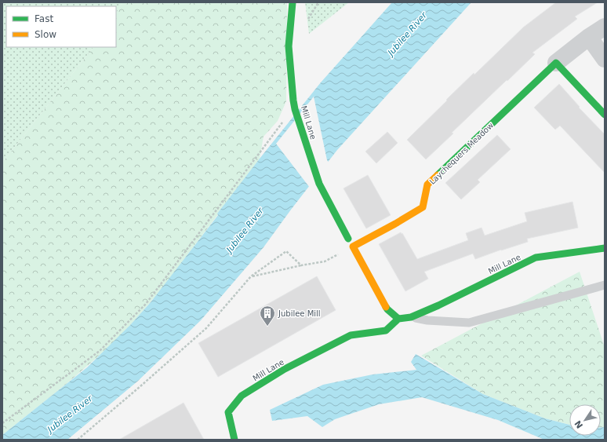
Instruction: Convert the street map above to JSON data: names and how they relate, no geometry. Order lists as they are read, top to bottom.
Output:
{
  "streets": {
    "street": ["Mill Lane", "Laychequers Meadow"]
  },
  "water": ["Jubilee River"],
  "places": {
    "building": ["Jubilee Mill"]
  },
  "legend": ["Fast", "Slow"],
  "north": "bottom left"
}
